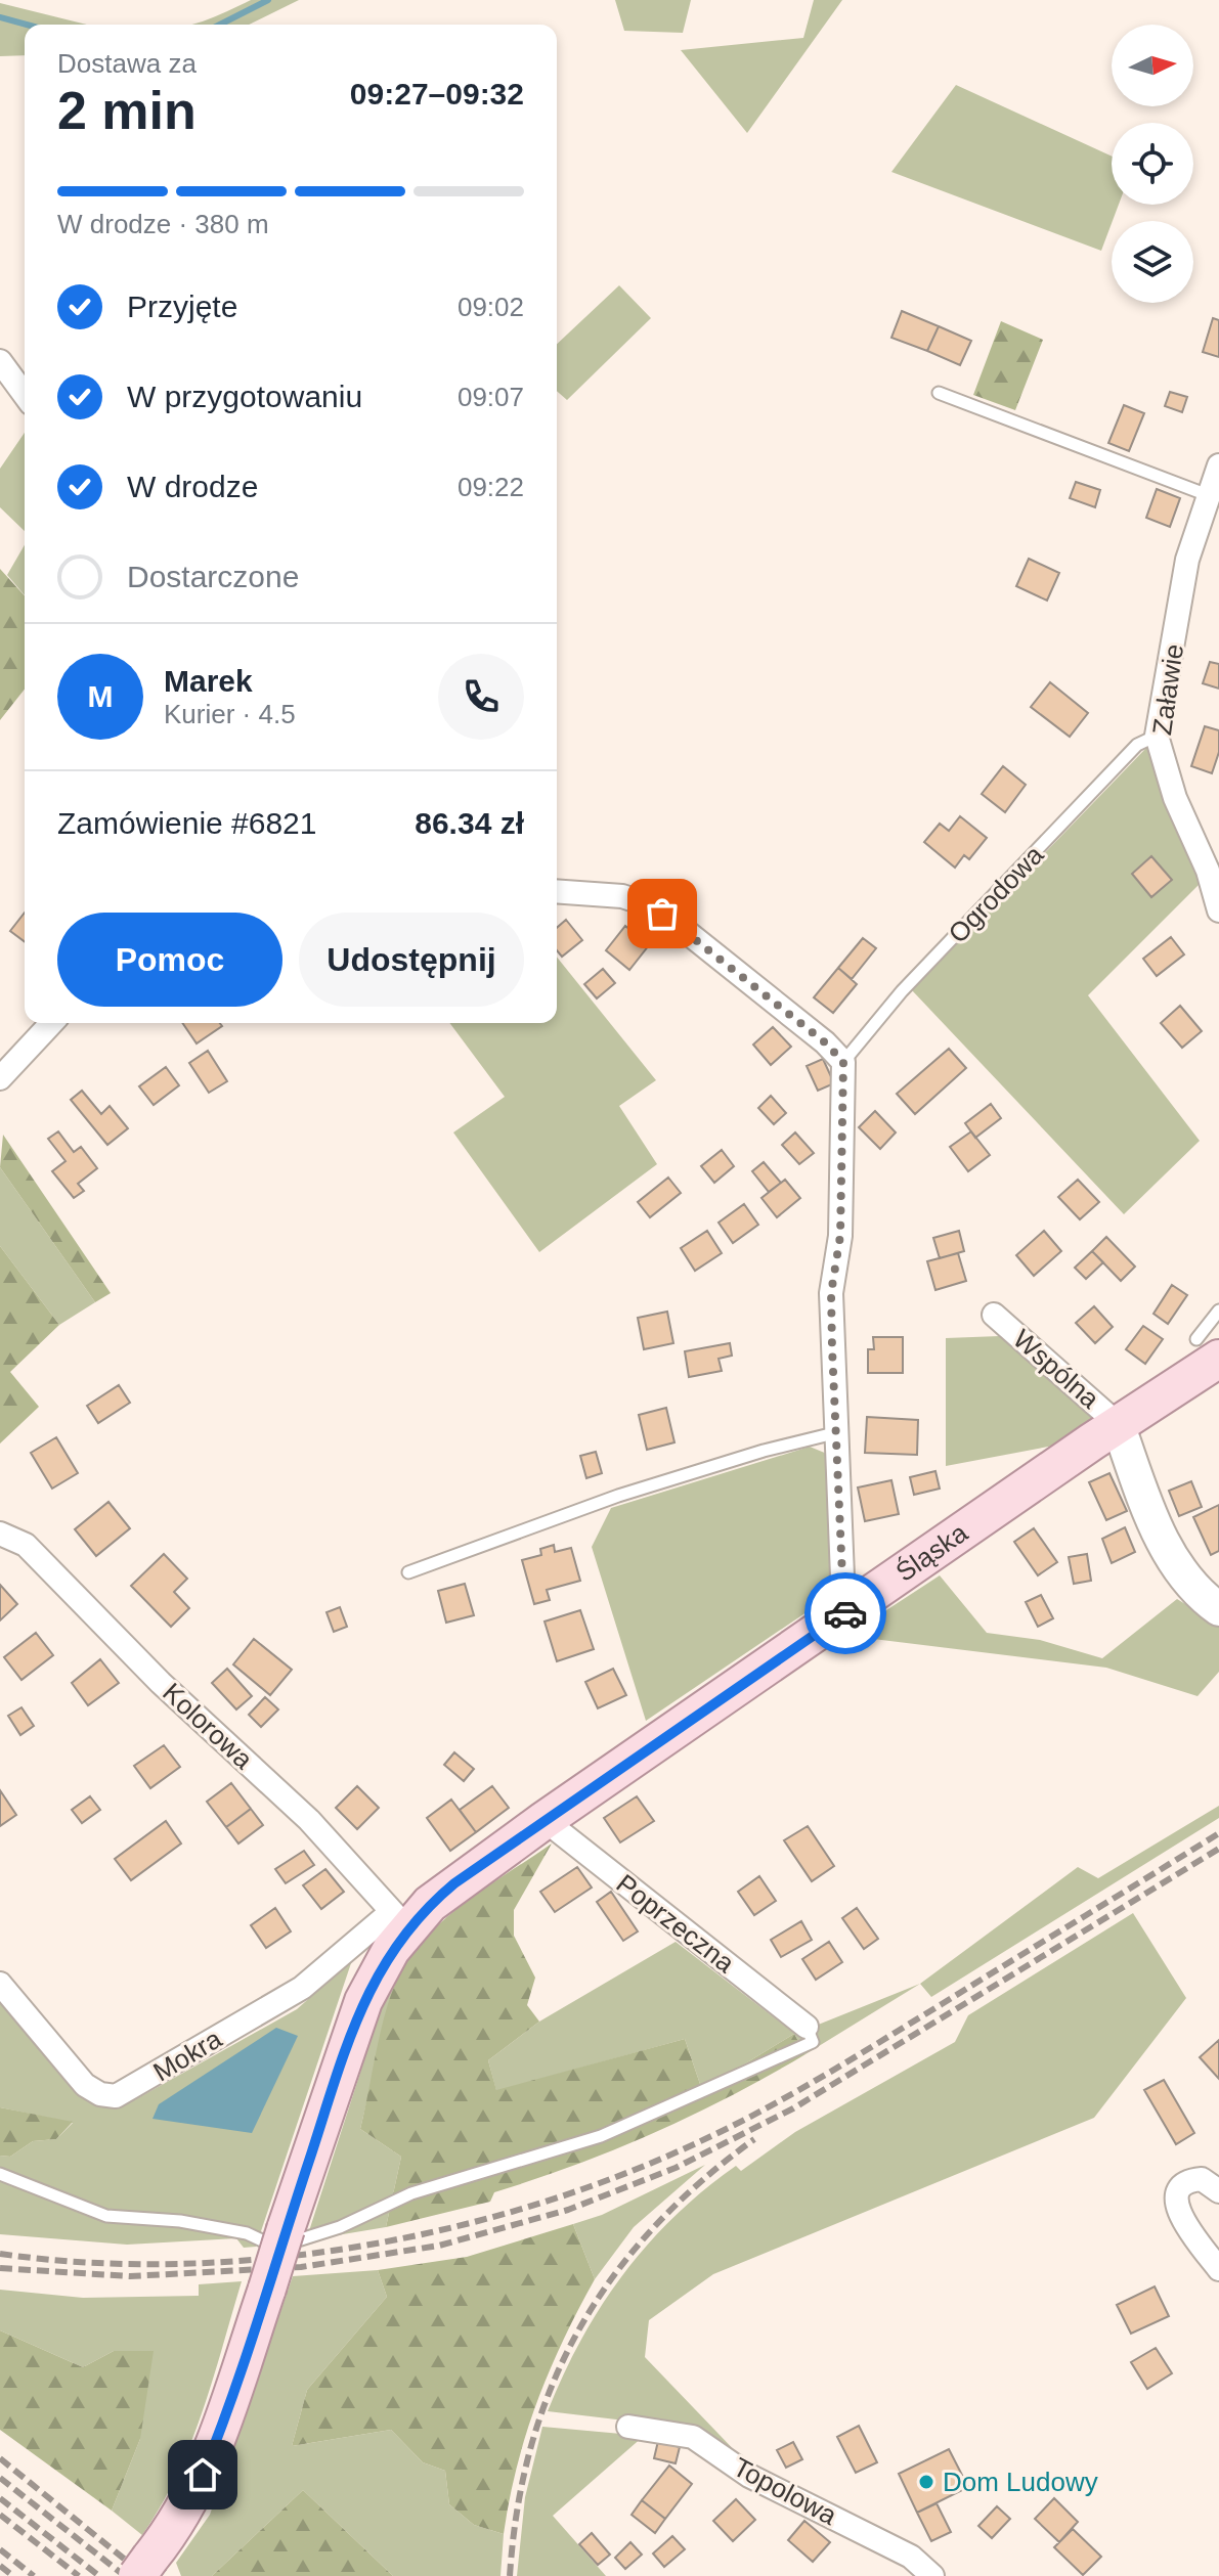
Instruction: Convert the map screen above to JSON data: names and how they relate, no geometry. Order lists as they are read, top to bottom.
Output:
{
  "streets": {
    "main road": ["Śląska"],
    "street": [
      "Załawie",
      "Wspólna",
      "Kolorowa",
      "Poprzeczna",
      "Mokra",
      "Topolowa"
    ],
    "lane": ["Ogrodowa"]
  },
  "crossings": [
    ["Załawie", "Ogrodowa"],
    ["Wspólna", "Śląska"],
    ["Śląska", "Kolorowa"],
    ["Śląska", "Poprzeczna"],
    ["Śląska", "Mokra"],
    ["Kolorowa", "Mokra"]
  ],
  "places": ["Dom Ludowy"],
  "north": "right",
  "page": {
    "heading": ["2 min", "Dostawa za", "09:27–09:32"],
    "panel": [
      "Marek",
      "Kurier · 4.5",
      "Zamówienie #6821",
      "86.34 zł"
    ],
    "bar": "W drodze · 380 m",
    "list": [
      ["Przyjęte", "09:02"],
      ["W przygotowaniu", "09:07"],
      ["W drodze", "09:22"],
      "Dostarczone"
    ],
    "round": "M",
    "buttons": ["Pomoc", "Udostępnij"]
  }
}
